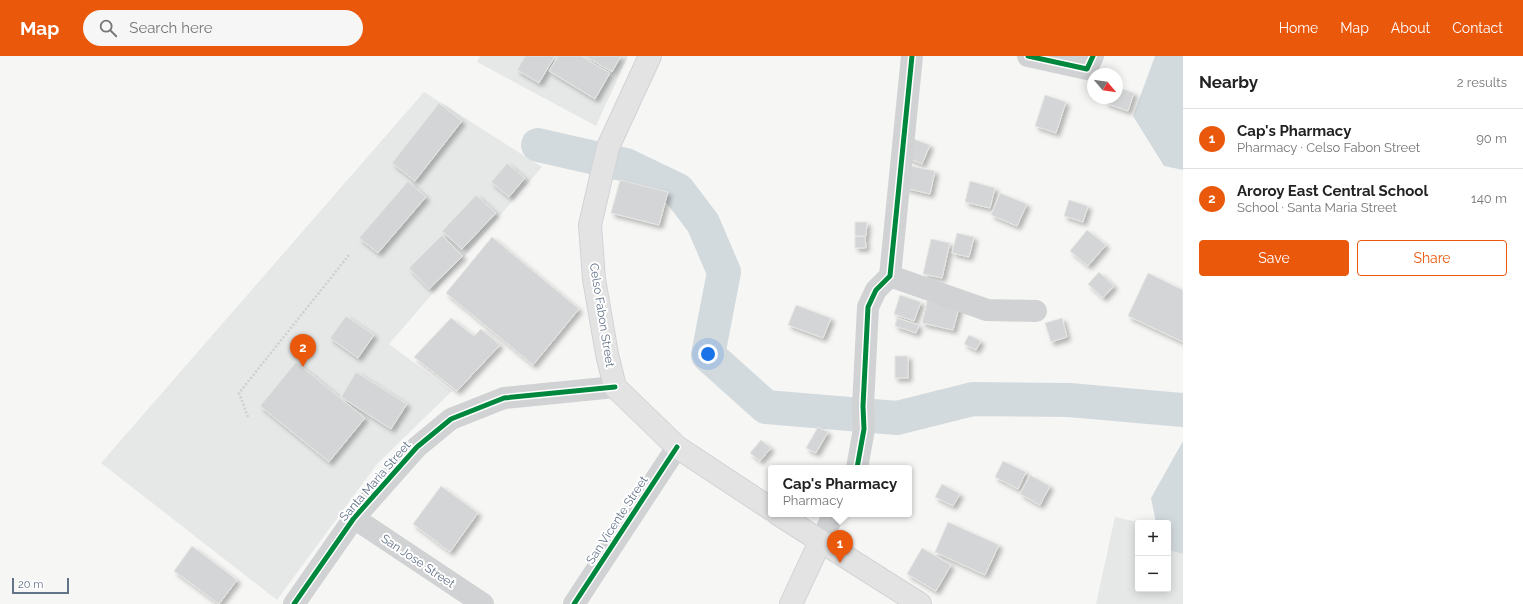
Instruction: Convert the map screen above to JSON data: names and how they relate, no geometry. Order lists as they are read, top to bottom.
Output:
{
  "streets": {
    "main road": ["Celso Fabon Street"],
    "street": ["Santa Maria Street", "San Vicente Street", "San Jose Street"]
  },
  "crossings": [
    ["Celso Fabon Street", "Santa Maria Street"],
    ["Santa Maria Street", "San Jose Street"]
  ],
  "scale_bar": "20 m",
  "north": "bottom right",
  "page": {
    "header": "Map",
    "search": "Search here",
    "nav": [
      "Home",
      "Map",
      "About",
      "Contact"
    ],
    "heading": ["Nearby", "2 results"],
    "list": [
      {
        "mark": "1",
        "name": "Cap's Pharmacy",
        "note": "Pharmacy · Celso Fabon Street",
        "value": "90 m"
      },
      {
        "mark": "2",
        "name": "Aroroy East Central School",
        "note": "School · Santa Maria Street",
        "value": "140 m"
      }
    ],
    "buttons": ["Save", "Share"],
    "pins": ["2", "1"],
    "popup": ["Cap's Pharmacy", "Pharmacy"],
    "map_buttons": ["+", "−"],
    "scale": "20 m"
  }
}
